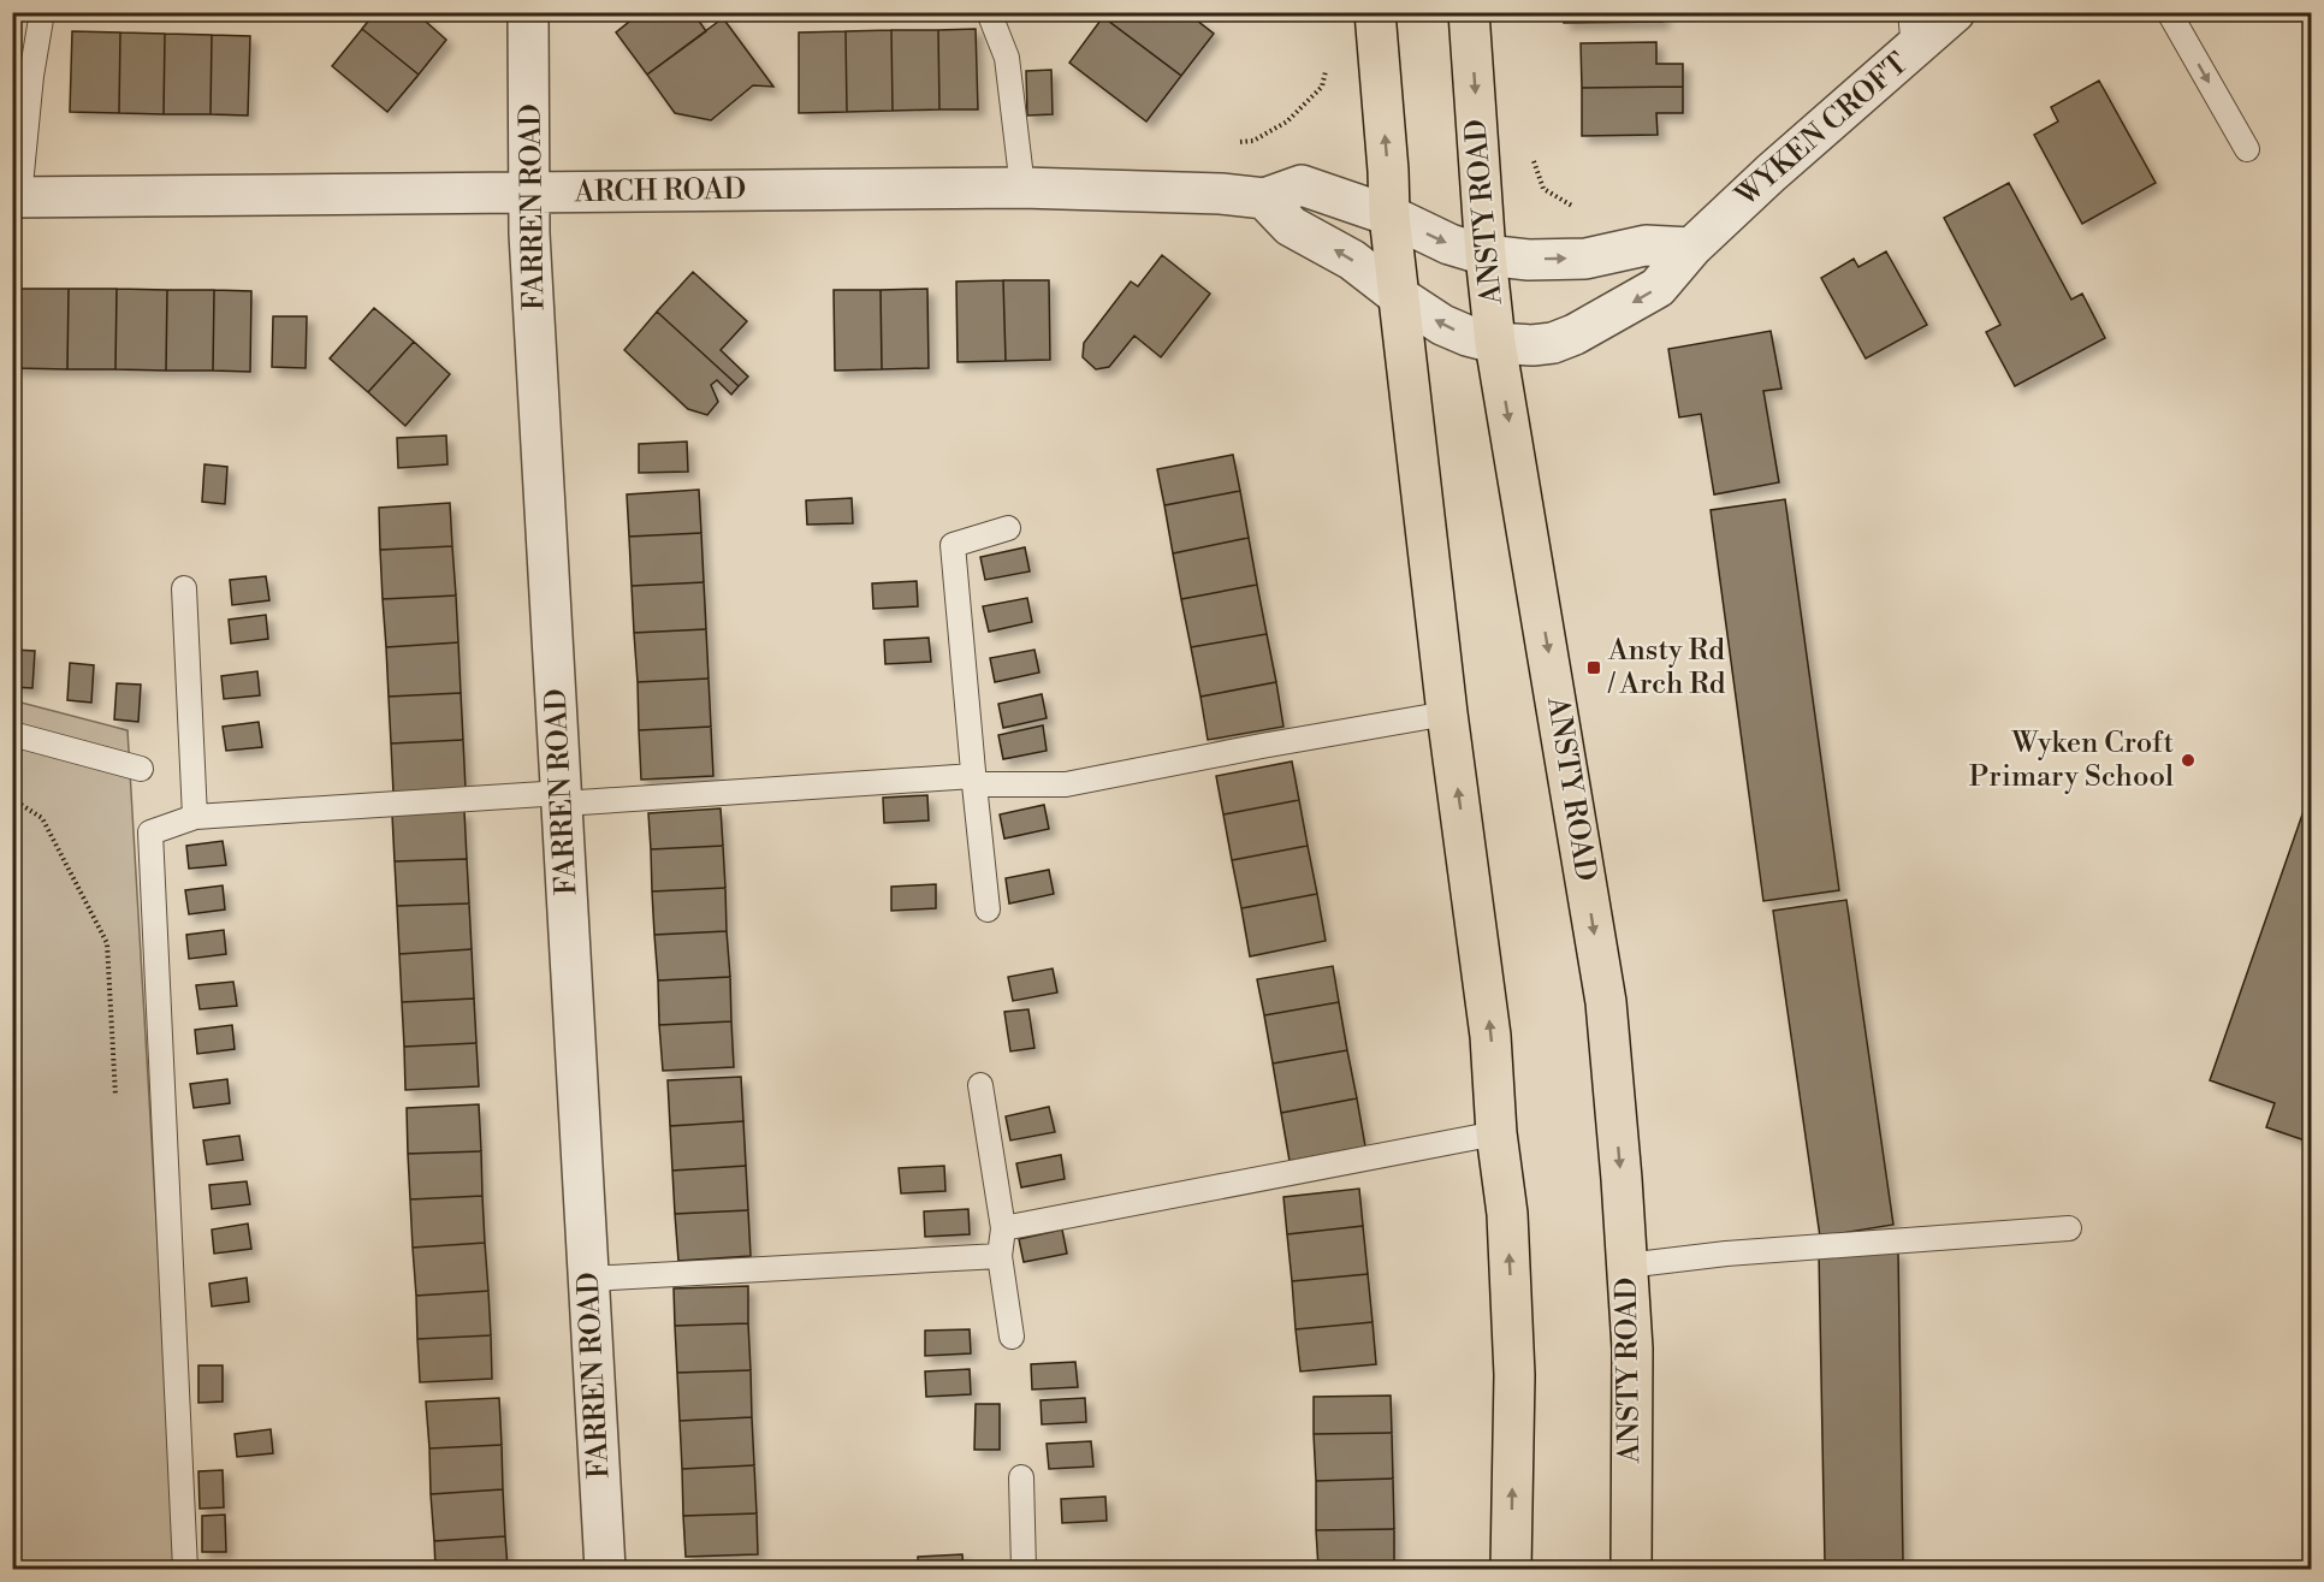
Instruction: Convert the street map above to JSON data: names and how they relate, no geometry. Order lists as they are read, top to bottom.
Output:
{
  "streets": {
    "highway": ["ANSTY ROAD"],
    "street": ["WYKEN CROFT", "ARCH ROAD", "FARREN ROAD"]
  },
  "crossings": [
    ["WYKEN CROFT", "ANSTY ROAD"],
    ["ARCH ROAD", "FARREN ROAD"]
  ],
  "places": {
    "transit": ["Ansty Rd / Arch Rd"],
    "other": ["Wyken Croft Primary School"]
  }
}
